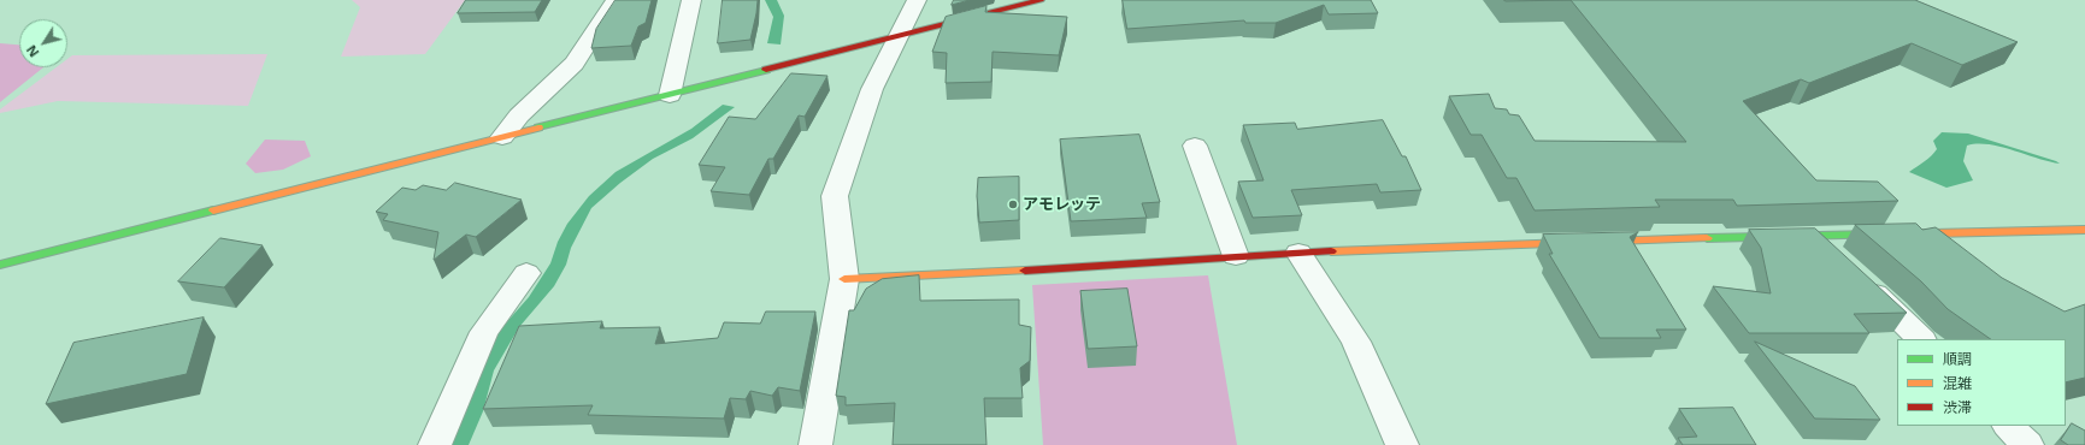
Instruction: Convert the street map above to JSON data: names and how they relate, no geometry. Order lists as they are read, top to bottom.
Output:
{
  "places": ["アモレッテ"],
  "legend": ["順調", "混雑", "渋滞"],
  "north": "bottom left"
}
